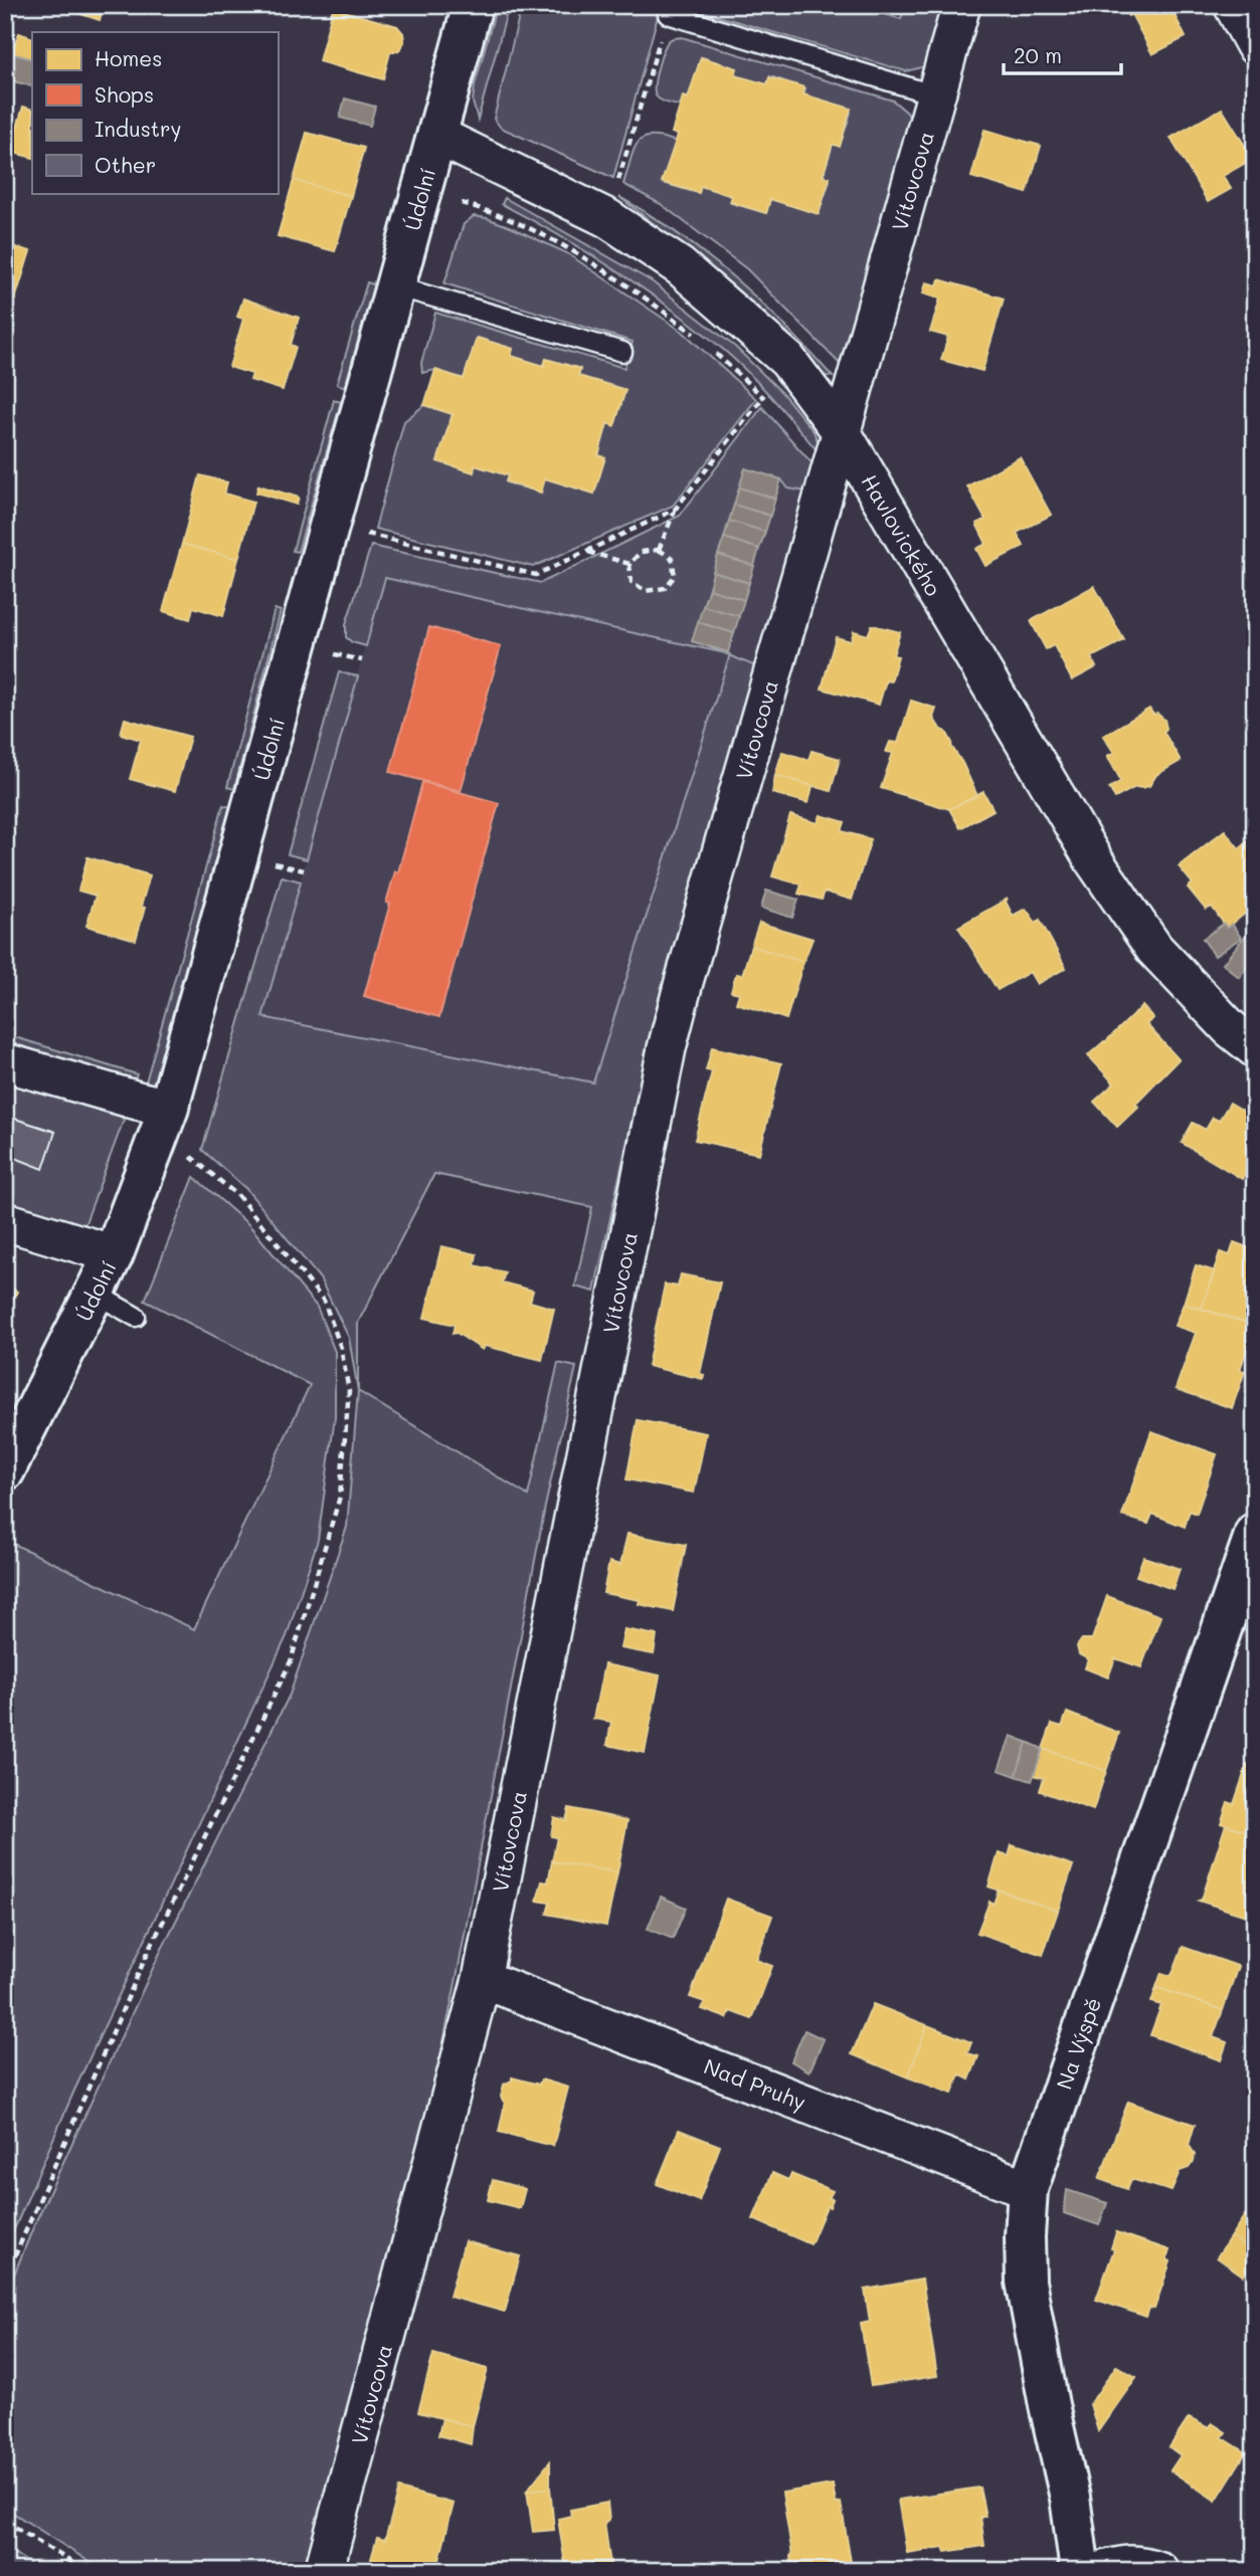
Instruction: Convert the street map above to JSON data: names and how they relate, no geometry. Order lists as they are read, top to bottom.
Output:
{
  "streets": {
    "street": [
      "Vítovcova",
      "Údolní",
      "Havlovického",
      "Na Výspě",
      "Nad Pruhy"
    ]
  },
  "crossings": [
    ["Vítovcova", "Havlovického"],
    ["Vítovcova", "Nad Pruhy"],
    ["Údolní", "Havlovického"],
    ["Na Výspě", "Nad Pruhy"]
  ],
  "legend": [
    "Homes",
    "Shops",
    "Industry",
    "Other"
  ],
  "scale_bar": "20 m"
}
